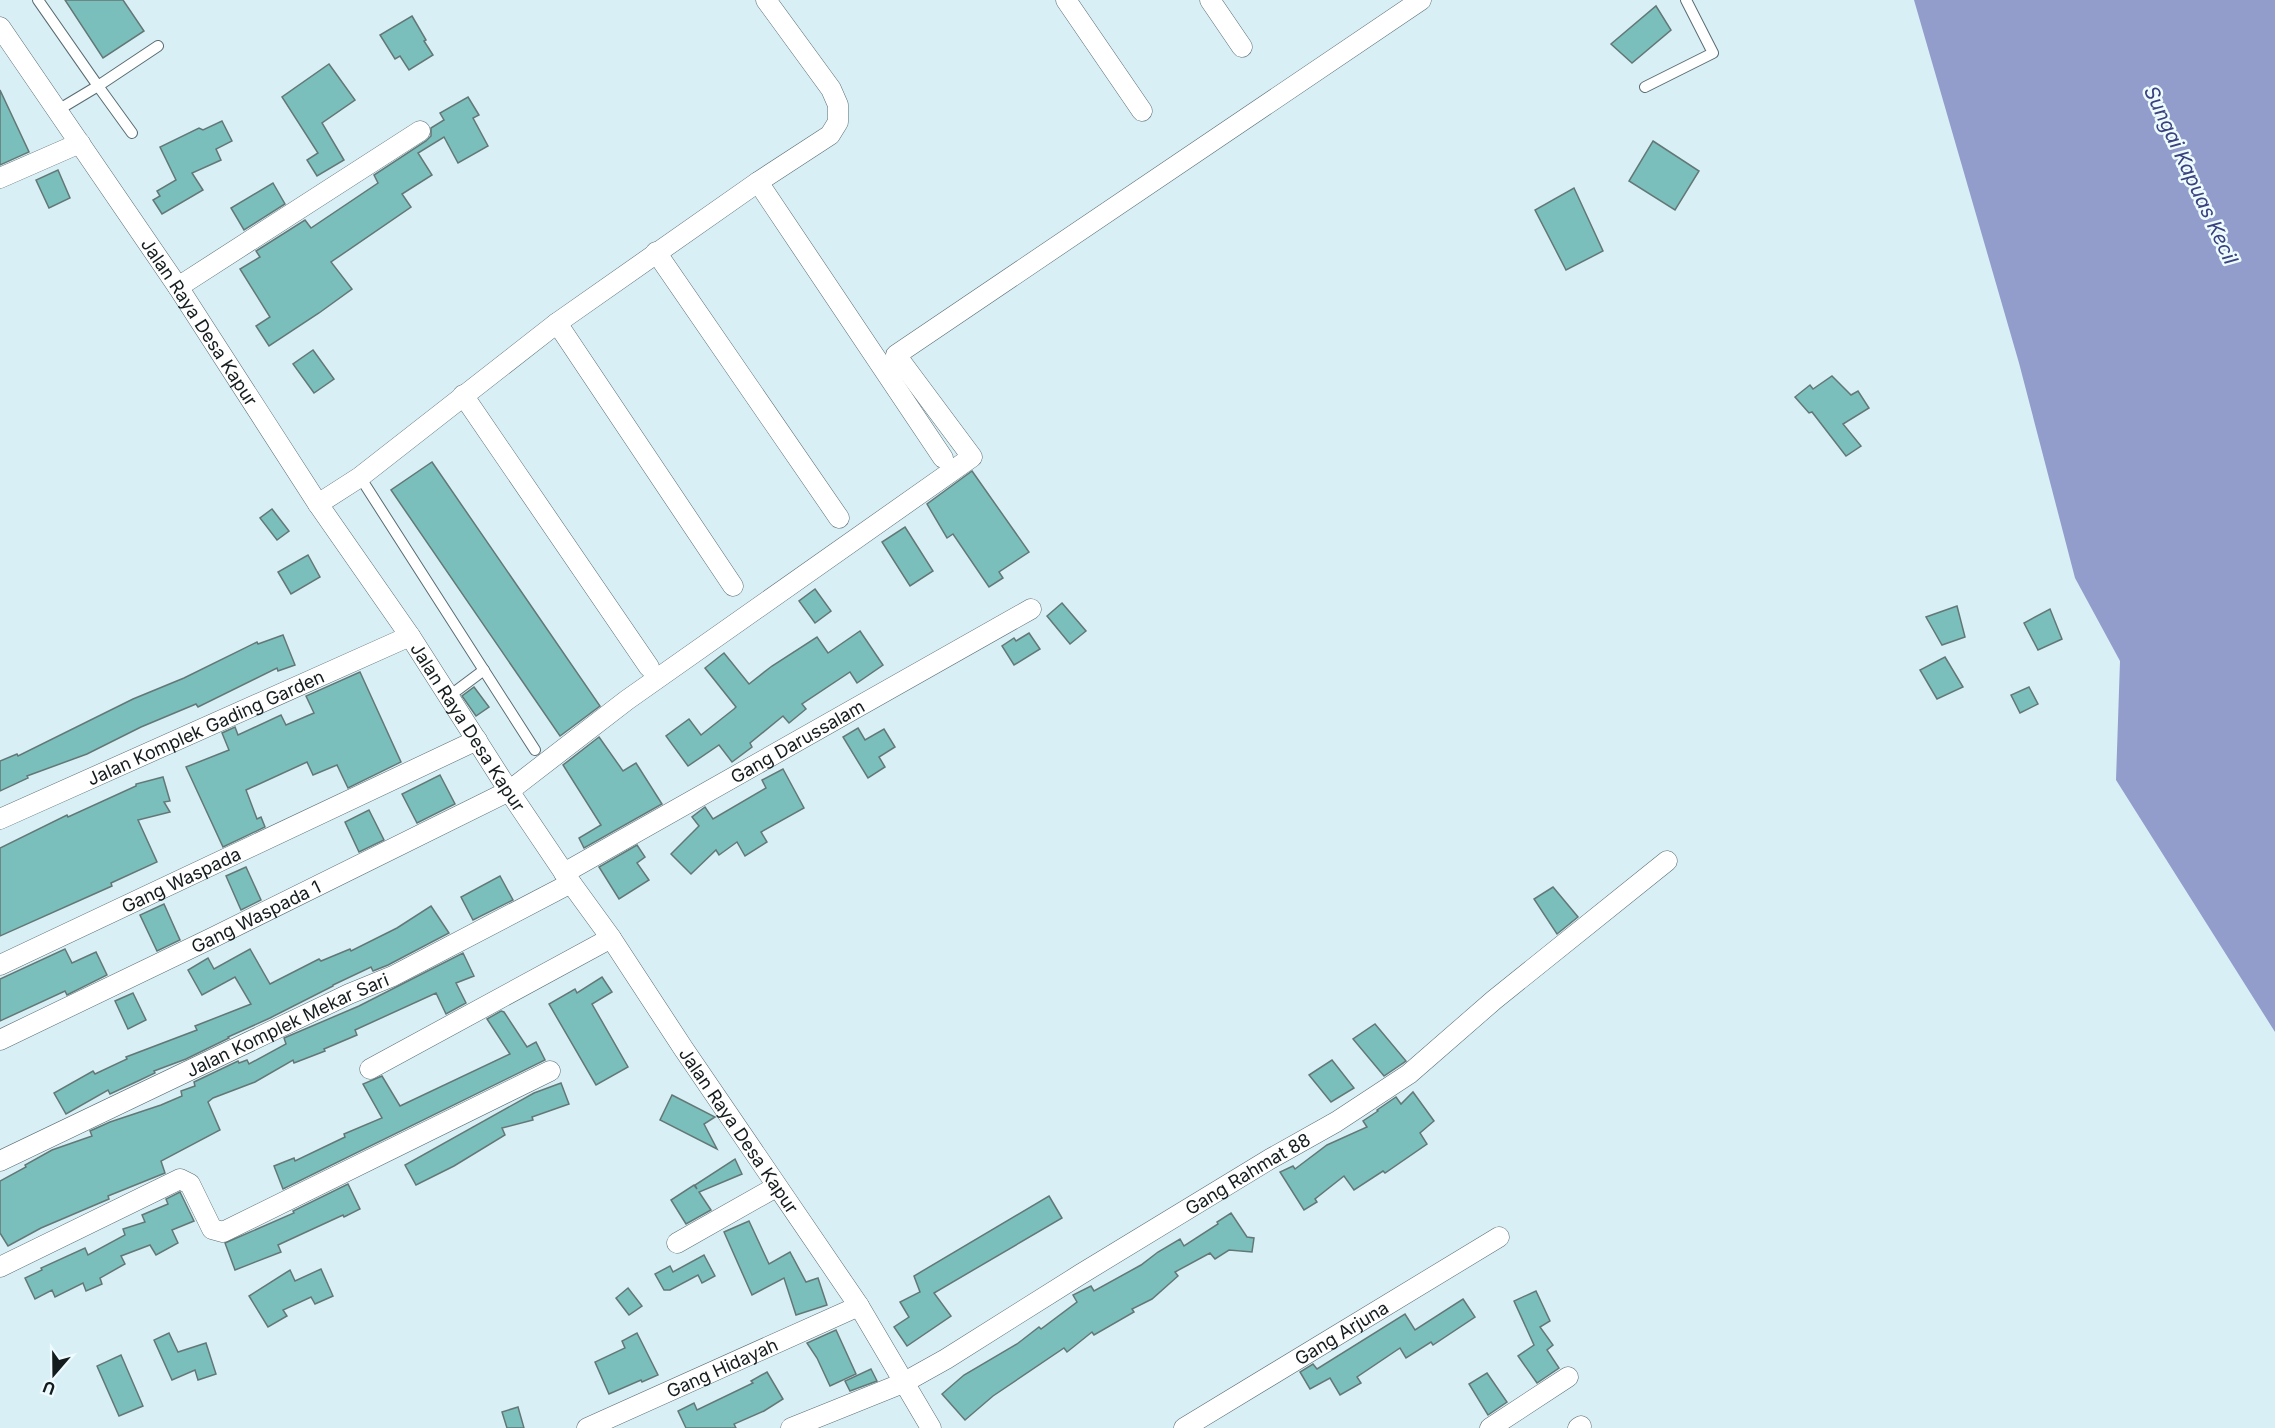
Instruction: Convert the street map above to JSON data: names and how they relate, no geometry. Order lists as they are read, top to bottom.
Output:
{
  "streets": {
    "street": [
      "Jalan Raya Desa Kapur",
      "Jalan Komplek Gading Garden",
      "Gang Darussalam",
      "Gang Waspada",
      "Gang Waspada 1",
      "Jalan Komplek Mekar Sari",
      "Gang Rahmat 88",
      "Gang Arjuna",
      "Gang Hidayah"
    ]
  },
  "crossings": [
    ["Jalan Raya Desa Kapur", "Jalan Komplek Gading Garden"],
    ["Jalan Raya Desa Kapur", "Gang Darussalam"],
    ["Jalan Raya Desa Kapur", "Gang Waspada"],
    ["Jalan Raya Desa Kapur", "Gang Waspada 1"],
    ["Jalan Raya Desa Kapur", "Jalan Komplek Mekar Sari"],
    ["Jalan Raya Desa Kapur", "Gang Rahmat 88"],
    ["Jalan Raya Desa Kapur", "Gang Hidayah"],
    ["Gang Darussalam", "Jalan Komplek Mekar Sari"]
  ],
  "water": ["Sungai Kapuas Kecil"],
  "north": "bottom"
}
